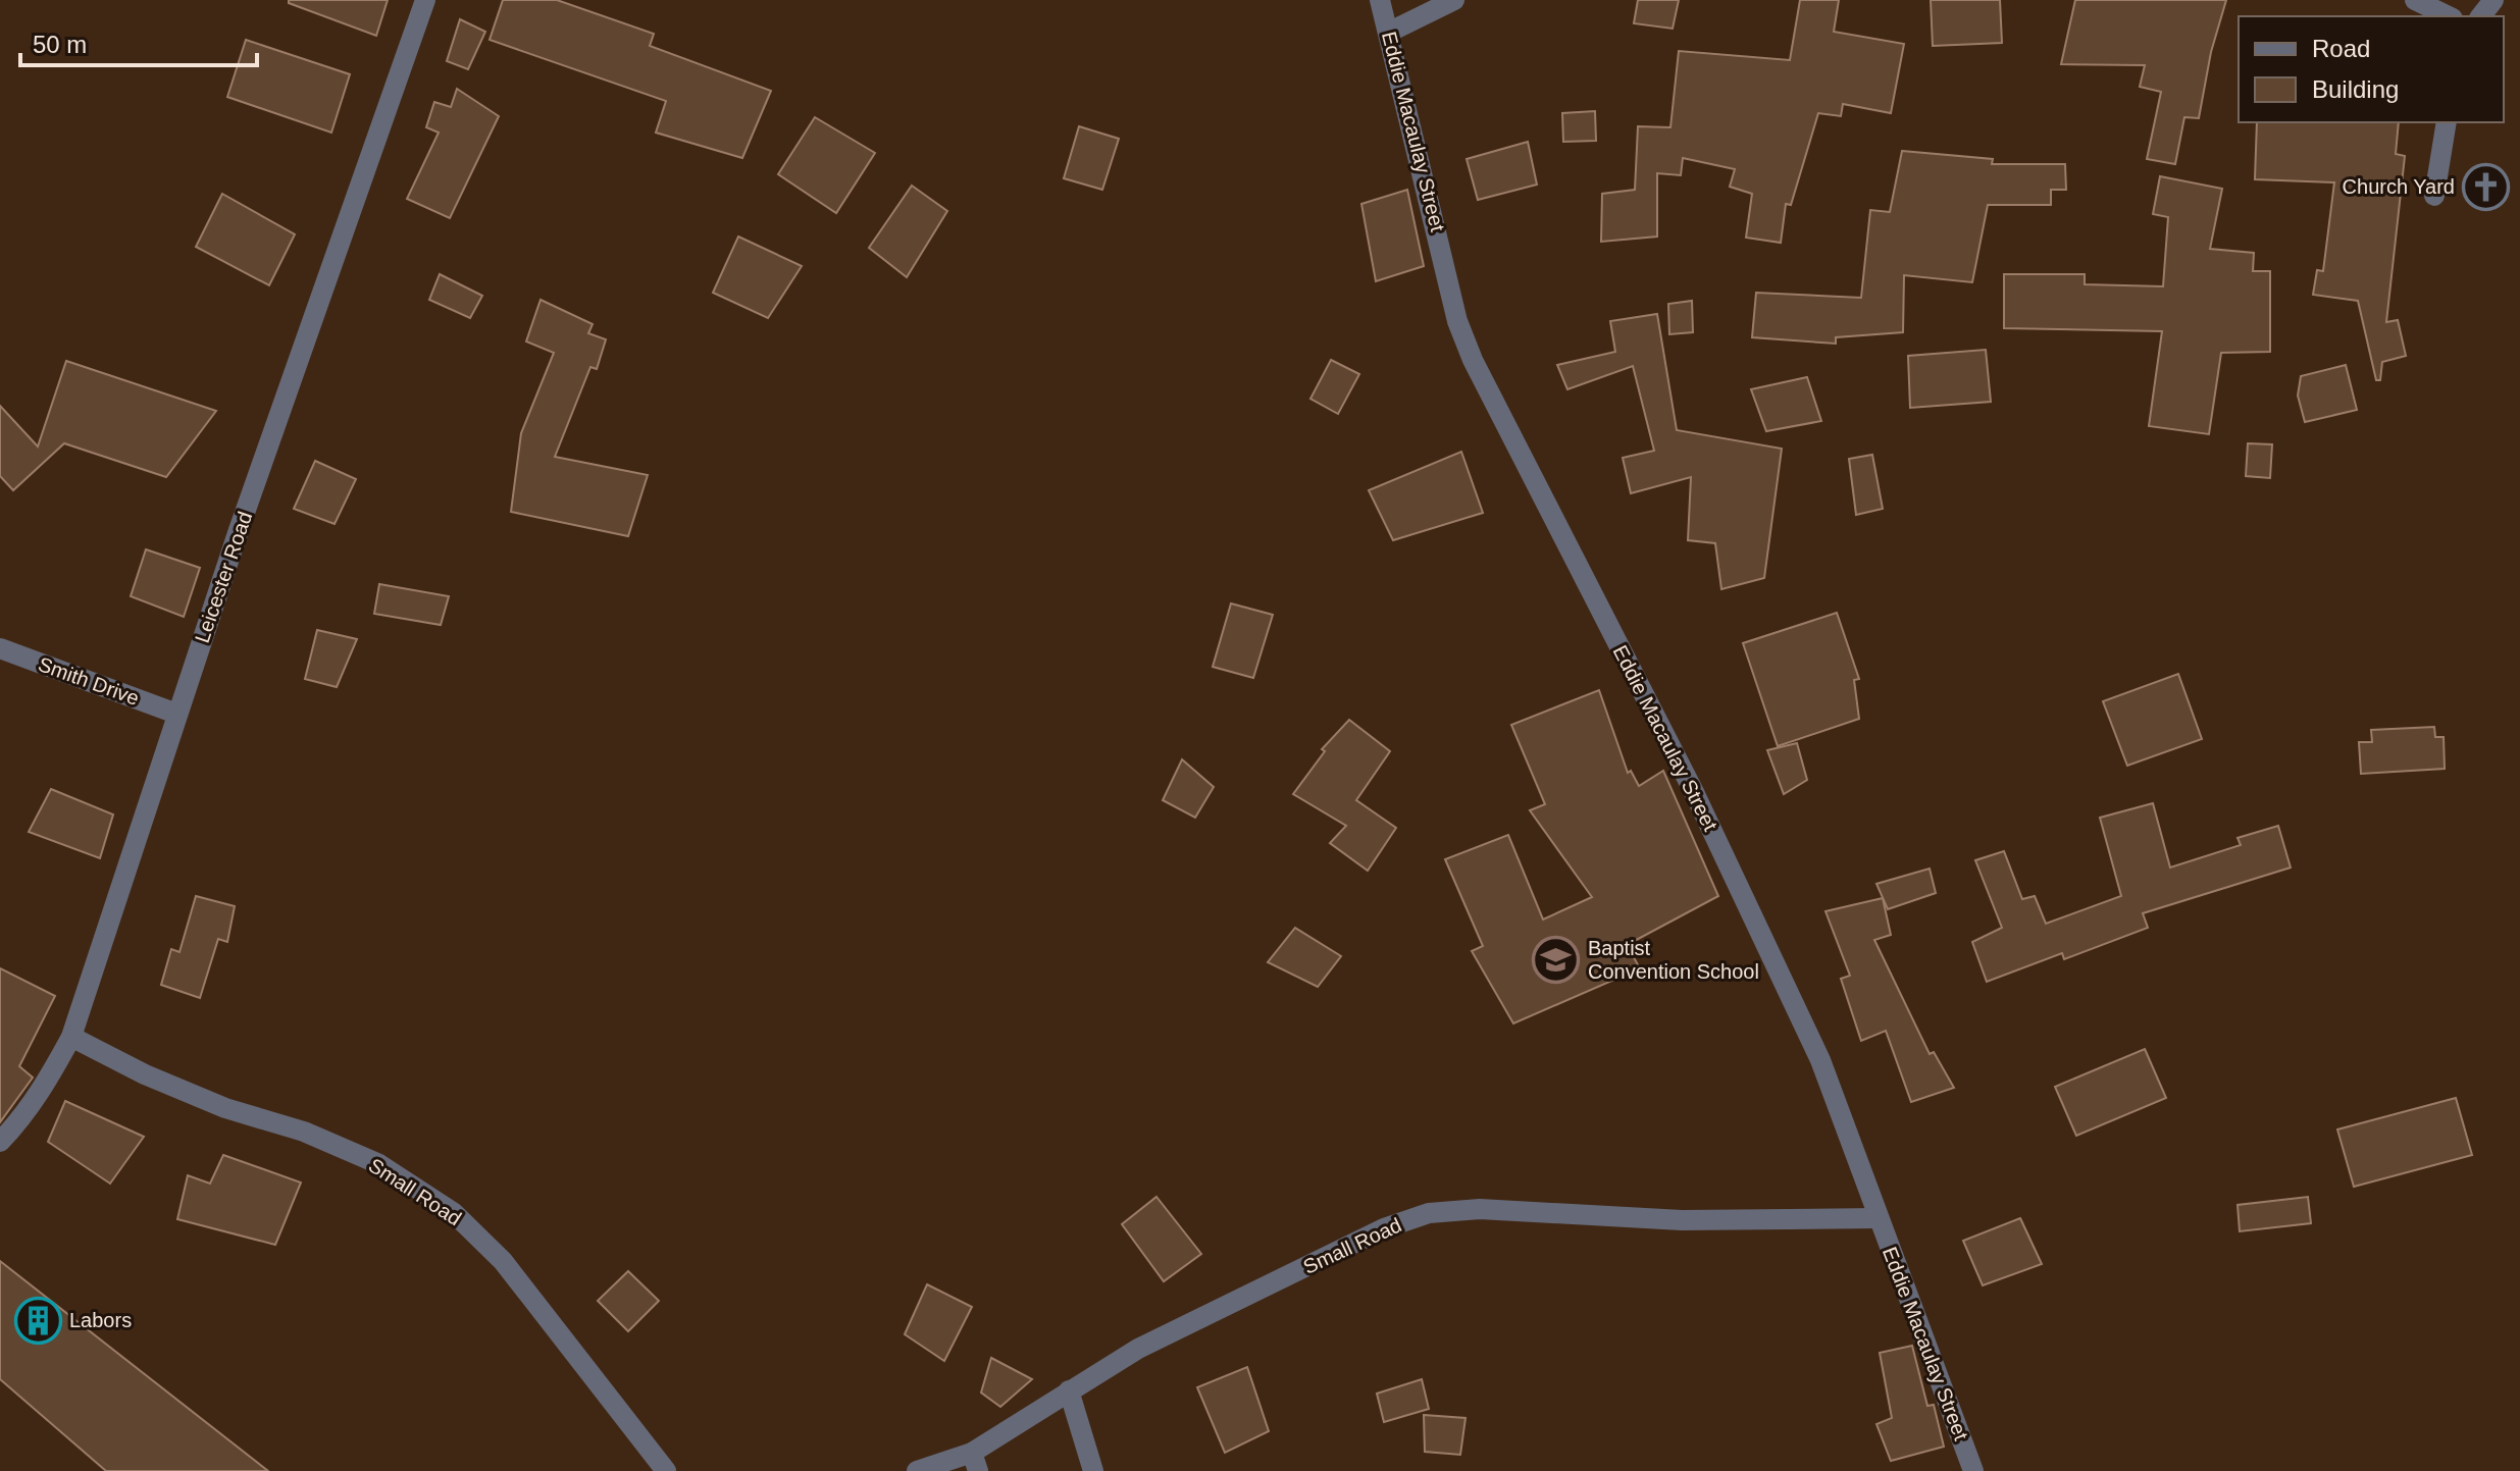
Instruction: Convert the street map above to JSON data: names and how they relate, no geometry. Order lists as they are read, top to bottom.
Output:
{
  "streets": {
    "street": [
      "Eddie Macaulay Street",
      "Leicester Road",
      "Smith Drive",
      "Small Road"
    ]
  },
  "crossings": [
    ["Eddie Macaulay Street", "Small Road"],
    ["Leicester Road", "Smith Drive"],
    ["Leicester Road", "Small Road"]
  ],
  "places": {
    "church": ["Church Yard"],
    "school or university": ["Baptist Convention School"],
    "building": ["Labors"]
  },
  "legend": ["Road", "Building"],
  "scale_bar": "50 m"
}
